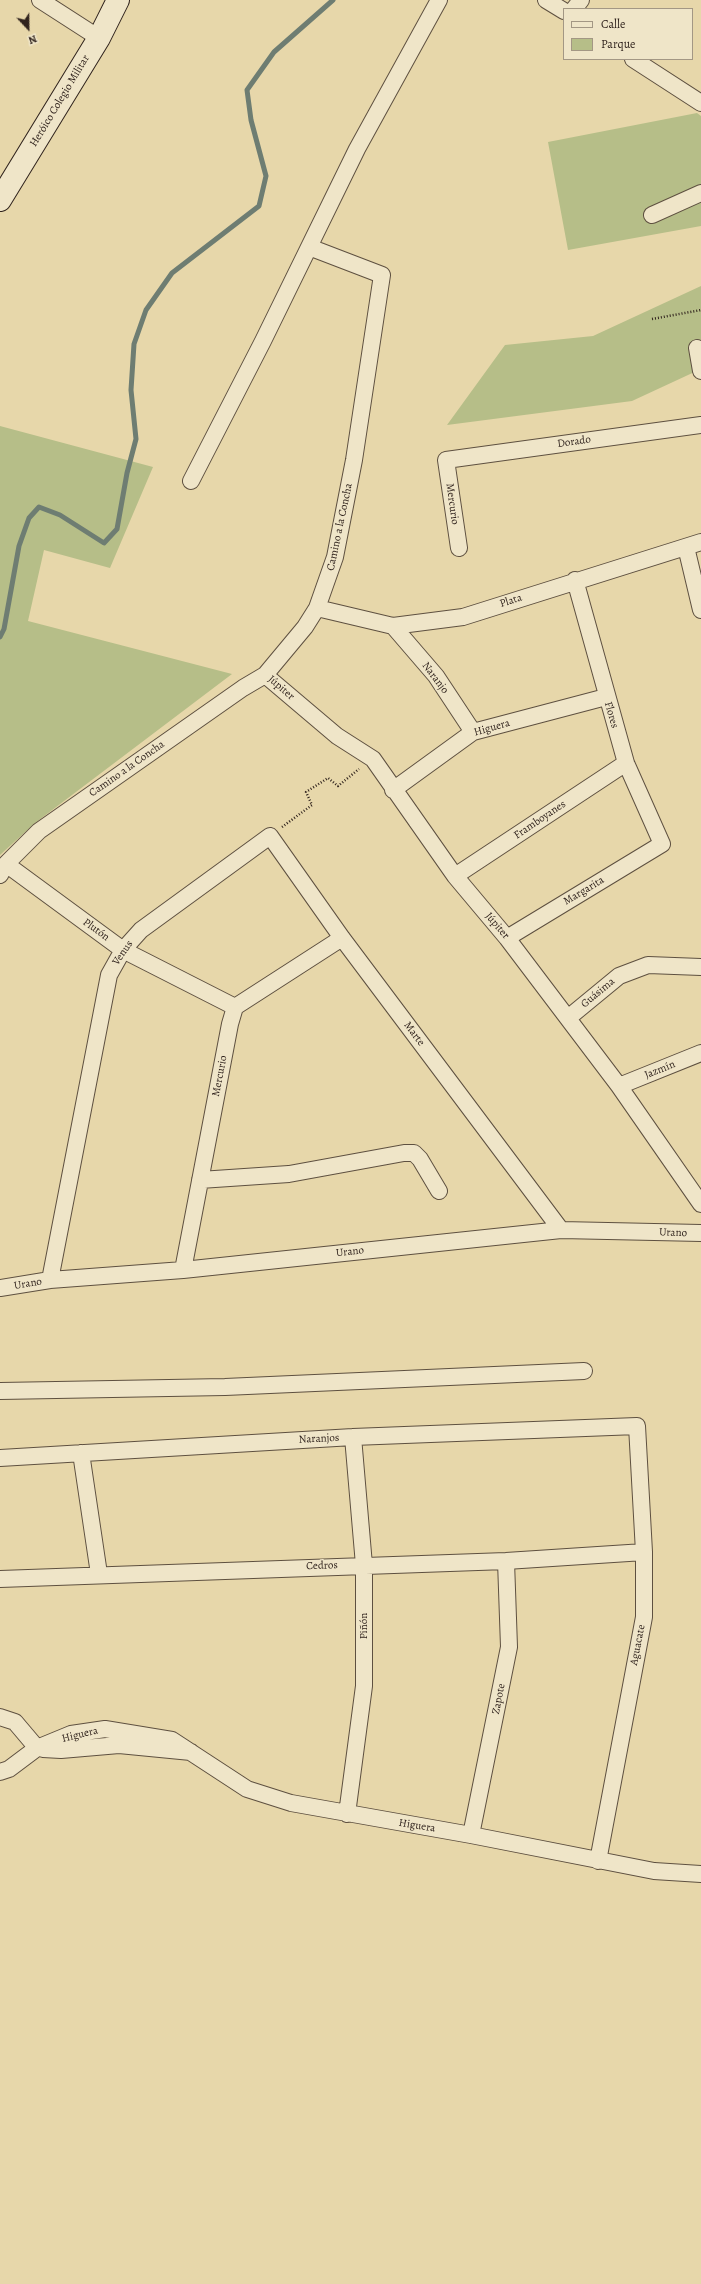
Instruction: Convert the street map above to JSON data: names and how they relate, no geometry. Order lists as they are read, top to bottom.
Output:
{
  "streets": {
    "street": [
      "Heróico Colegio Militar",
      "Dorado",
      "Mercurio",
      "Camino a la Concha",
      "Plata",
      "Naranjo",
      "Júpiter",
      "Flores",
      "Higuera",
      "Framboyanes",
      "Margarita",
      "Plutón",
      "Venus",
      "Guásima",
      "Marte",
      "Jazmín",
      "Urano",
      "Naranjos",
      "Cedros",
      "Piñón",
      "Aguacate",
      "Zapote"
    ]
  },
  "crossings": [
    ["Dorado", "Mercurio"],
    ["Mercurio", "Plutón"],
    ["Mercurio", "Urano"],
    ["Camino a la Concha", "Plata"],
    ["Camino a la Concha", "Júpiter"],
    ["Camino a la Concha", "Plutón"],
    ["Plata", "Naranjo"],
    ["Plata", "Flores"],
    ["Naranjo", "Higuera"],
    ["Júpiter", "Higuera"],
    ["Júpiter", "Framboyanes"],
    ["Júpiter", "Margarita"],
    ["Júpiter", "Guásima"],
    ["Júpiter", "Jazmín"],
    ["Flores", "Higuera"],
    ["Flores", "Framboyanes"],
    ["Flores", "Margarita"],
    ["Higuera", "Piñón"],
    ["Higuera", "Aguacate"],
    ["Higuera", "Zapote"],
    ["Plutón", "Venus"],
    ["Venus", "Marte"],
    ["Venus", "Urano"],
    ["Marte", "Urano"],
    ["Naranjos", "Piñón"],
    ["Naranjos", "Aguacate"],
    ["Cedros", "Piñón"],
    ["Cedros", "Aguacate"],
    ["Cedros", "Zapote"]
  ],
  "legend": ["Calle", "Parque"],
  "north": "bottom"
}
